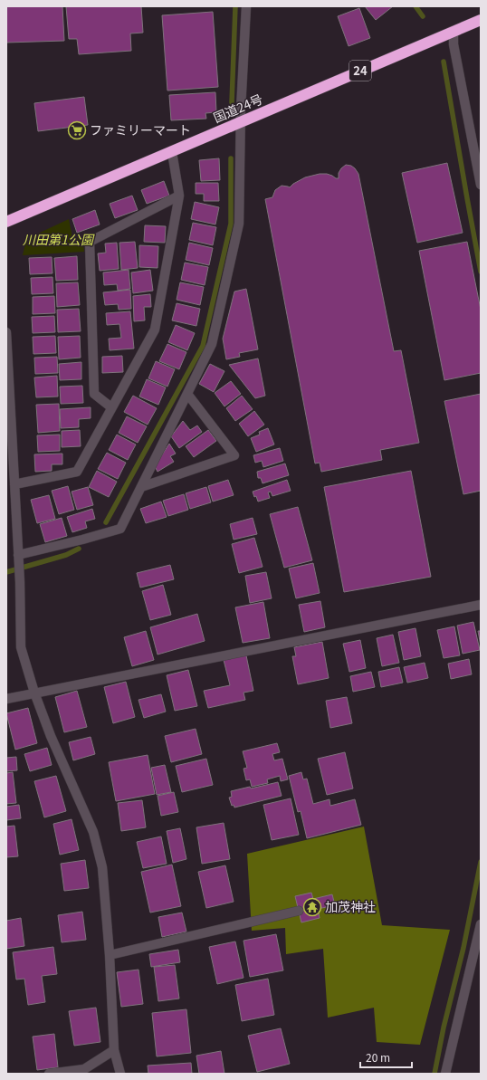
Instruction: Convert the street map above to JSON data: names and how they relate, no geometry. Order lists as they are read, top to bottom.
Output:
{
  "streets": {
    "highway": ["24", "国道24号"]
  },
  "parks": ["川田第1公園"],
  "places": {
    "supermarket": ["ファミリーマート"],
    "temple": ["加茂神社"]
  },
  "scale_bar": "20 m"
}
